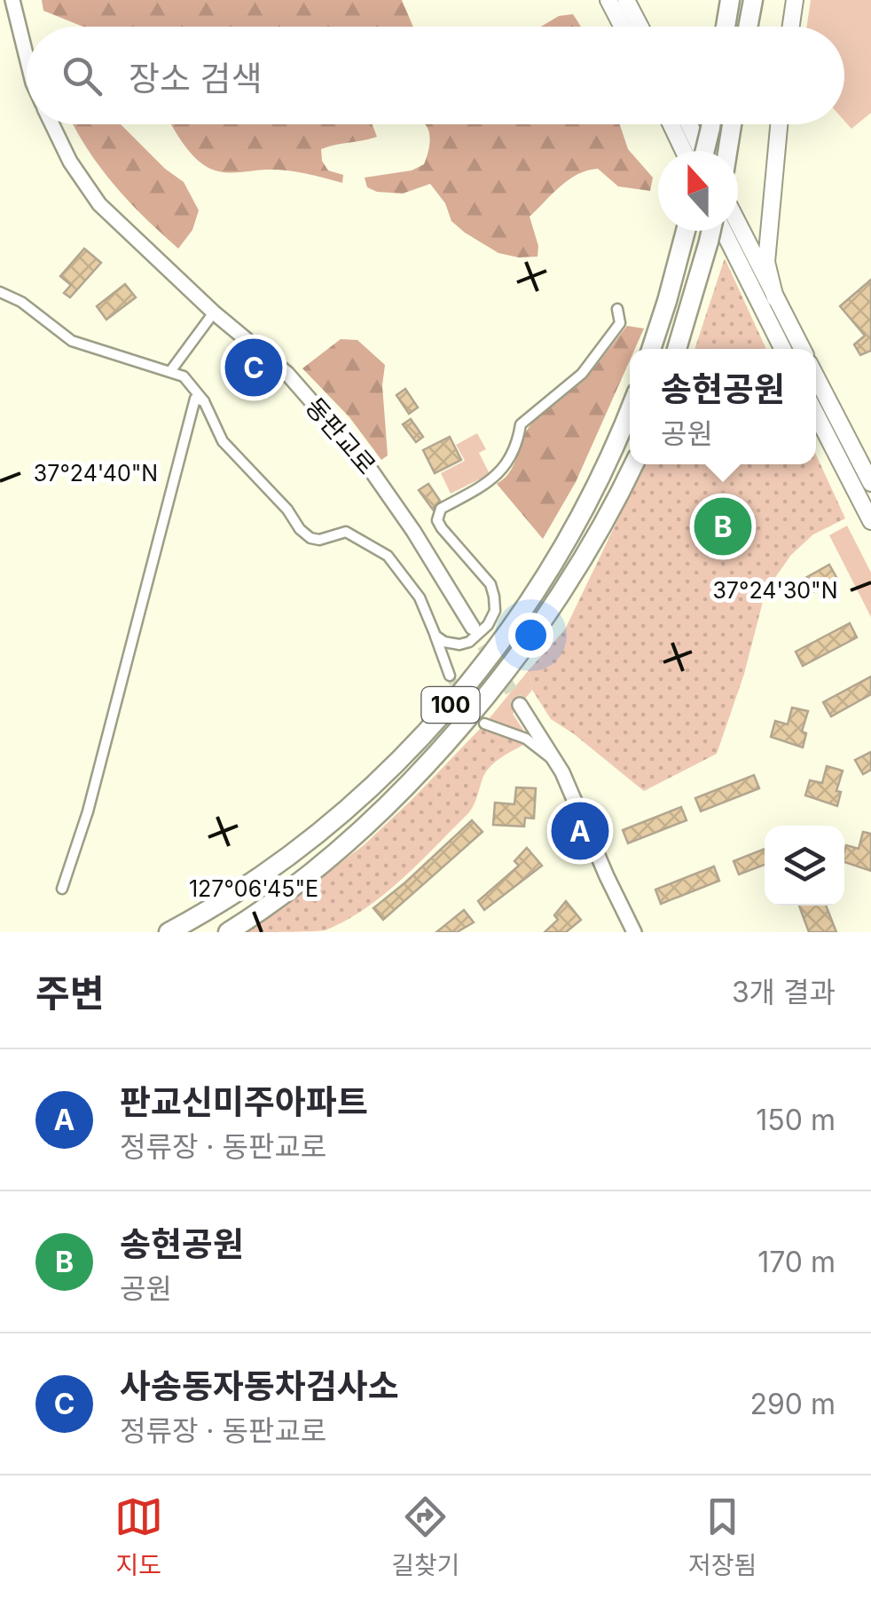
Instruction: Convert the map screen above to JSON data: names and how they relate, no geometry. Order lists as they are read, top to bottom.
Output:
{
  "streets": {
    "highway": ["100"],
    "main road": ["동판교로"]
  },
  "north": "top",
  "page": {
    "search": "장소 검색",
    "pins": ["C", "B", "A"],
    "popup": ["송현공원", "공원"],
    "heading": ["주변", "3개 결과"],
    "list": [
      {
        "mark": "A",
        "name": "판교신미주아파트",
        "note": "정류장 · 동판교로",
        "value": "150 m"
      },
      {
        "mark": "B",
        "name": "송현공원",
        "note": "공원",
        "value": "170 m"
      },
      {
        "mark": "C",
        "name": "사송동자동차검사소",
        "note": "정류장 · 동판교로",
        "value": "290 m"
      }
    ],
    "nav": ["지도", "길찾기", "저장됨"]
  },
  "coordinates": ["37°24'40\"N", "37°24'30\"N", "127°06'45\"E"]
}
